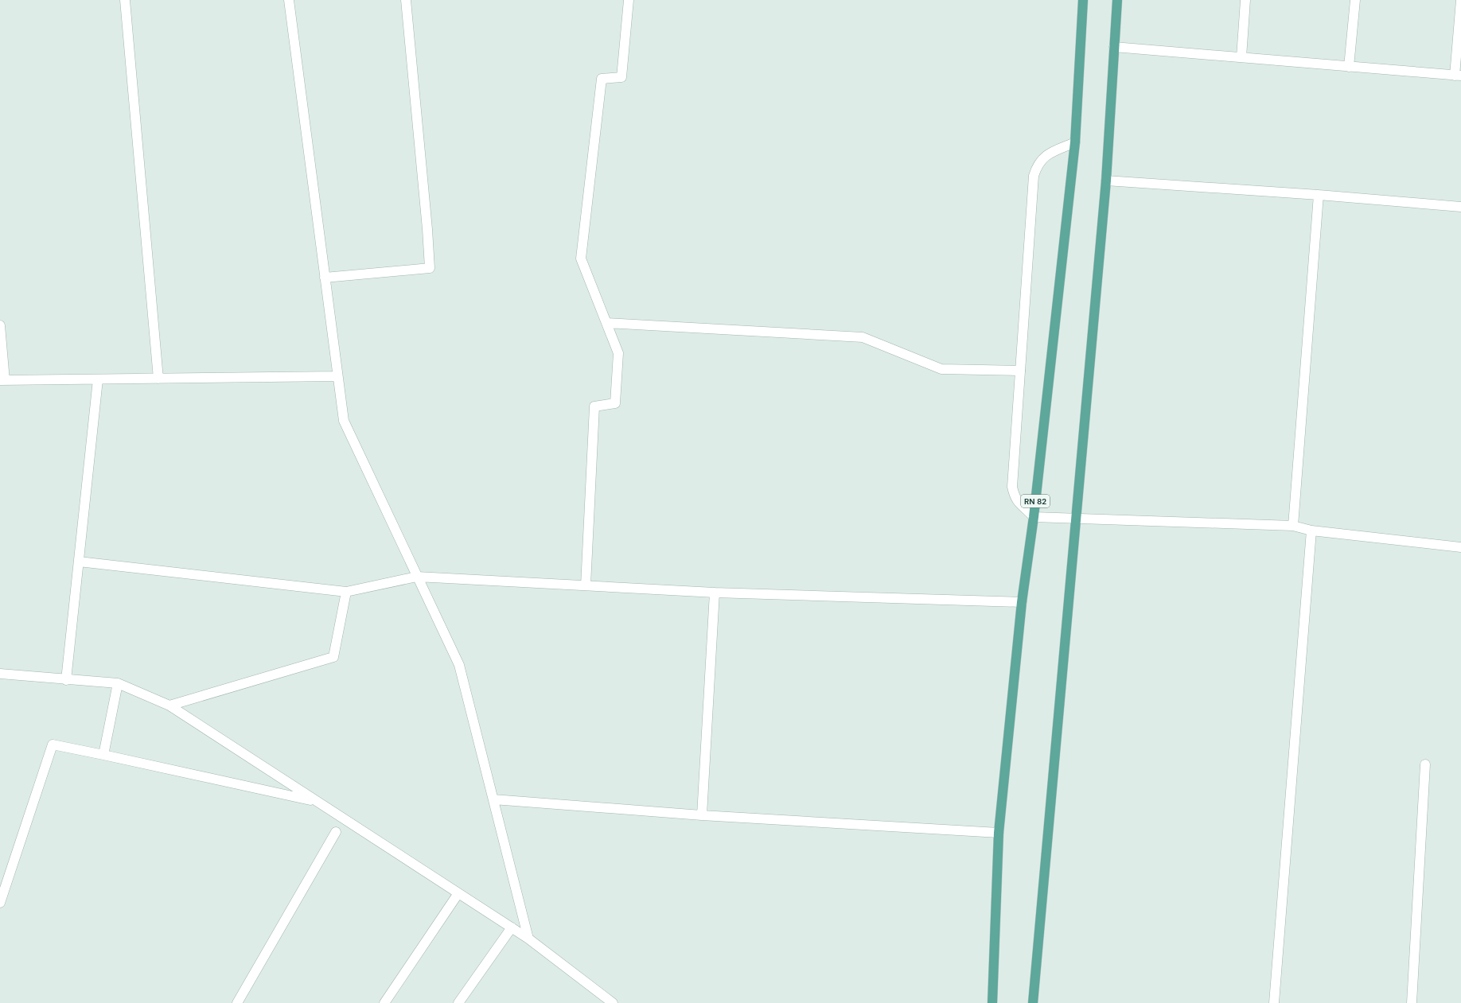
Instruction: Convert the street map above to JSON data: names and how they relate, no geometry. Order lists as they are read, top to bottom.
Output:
{
  "streets": {
    "main road": ["RN 82"]
  }
}
